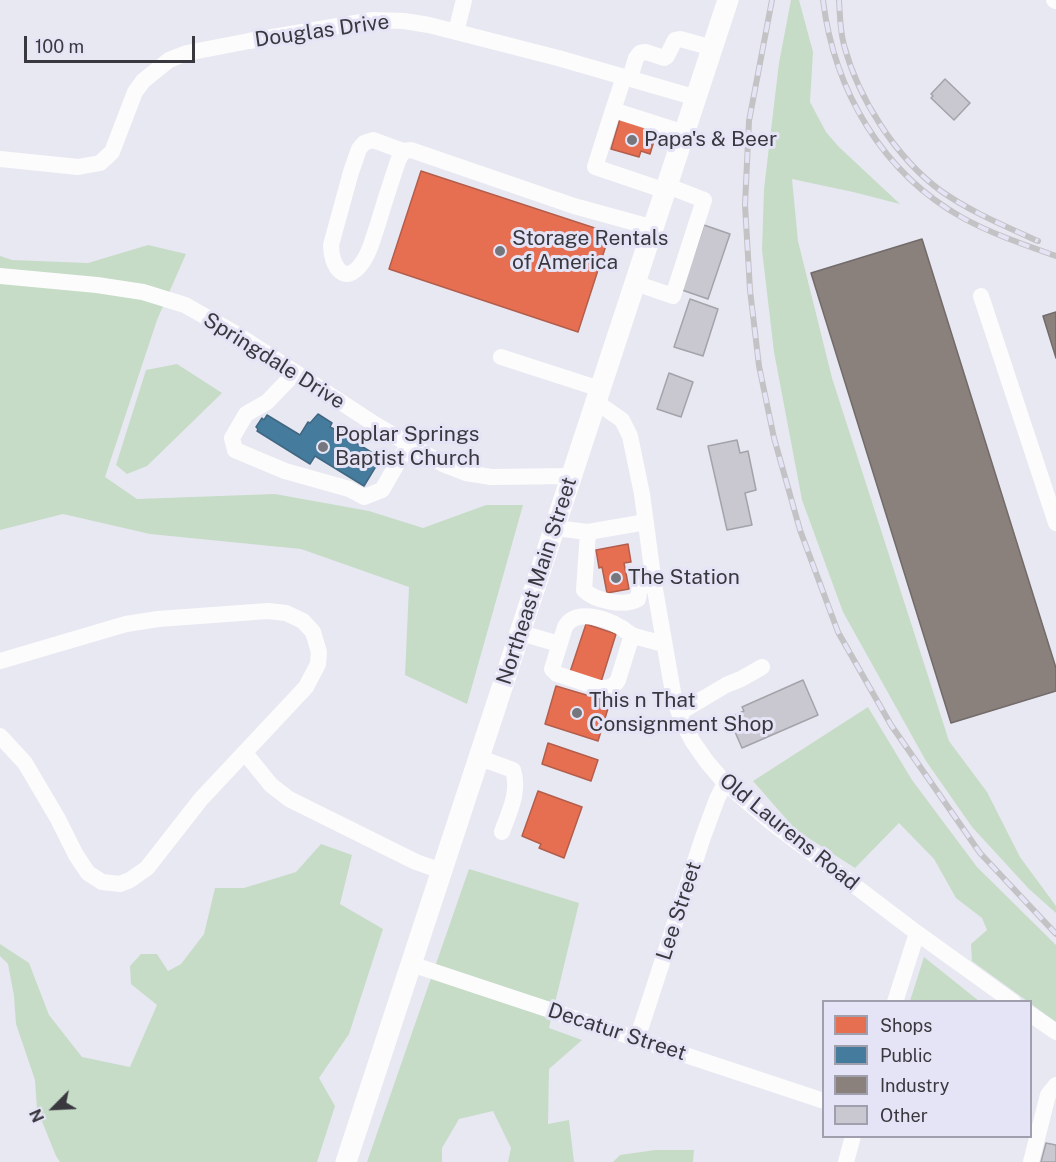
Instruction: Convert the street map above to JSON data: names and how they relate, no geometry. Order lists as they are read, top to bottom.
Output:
{
  "streets": {
    "main road": ["Northeast Main Street"],
    "street": [
      "Douglas Drive",
      "Springdale Drive",
      "Old Laurens Road",
      "Lee Street",
      "Decatur Street"
    ]
  },
  "crossings": [
    ["Douglas Drive", "Northeast Main Street"],
    ["Springdale Drive", "Northeast Main Street"],
    ["Northeast Main Street", "Old Laurens Road"],
    ["Northeast Main Street", "Decatur Street"],
    ["Old Laurens Road", "Lee Street"],
    ["Lee Street", "Decatur Street"]
  ],
  "places": [
    "Papa's & Beer",
    "Storage Rentals of America",
    "Poplar Springs Baptist Church",
    "The Station",
    "This n That Consignment Shop"
  ],
  "legend": [
    "Shops",
    "Public",
    "Industry",
    "Other"
  ],
  "scale_bar": "100 m",
  "north": "bottom left"
}
